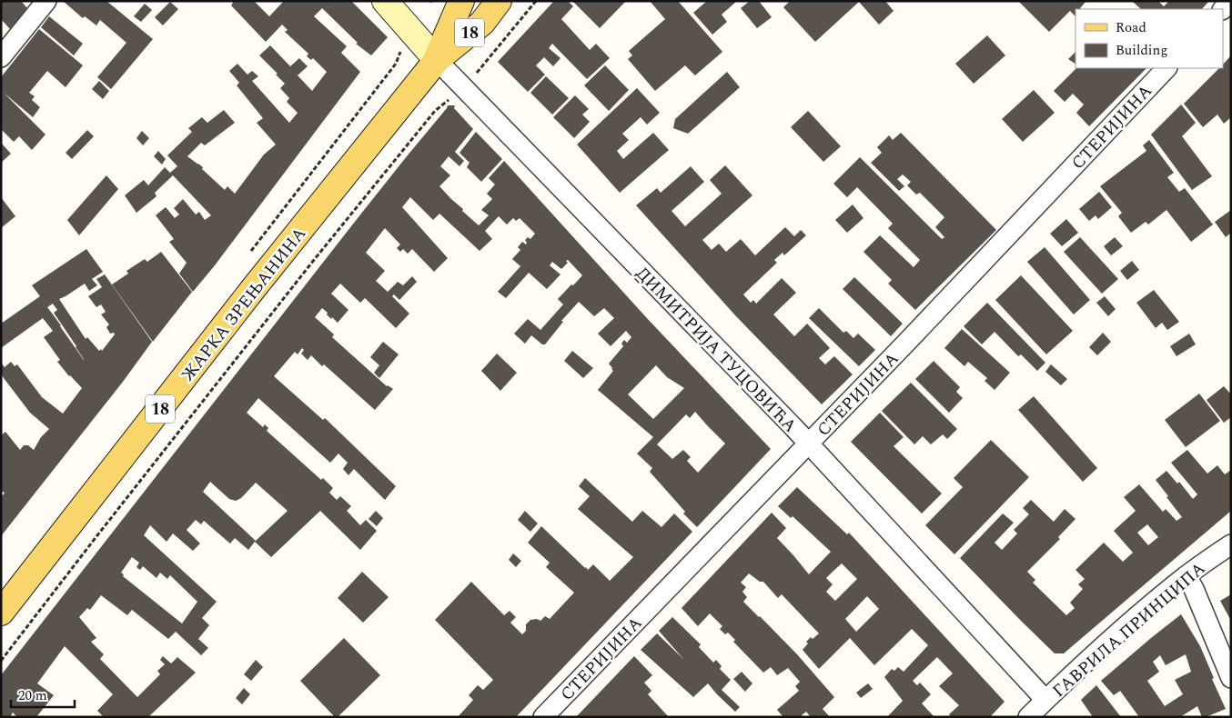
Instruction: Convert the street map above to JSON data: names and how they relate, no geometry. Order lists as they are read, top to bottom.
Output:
{
  "streets": {
    "main road": ["18", "ЖАРКА ЗРЕЊАНИНА"],
    "street": ["СТЕРИЈИНА", "ДИМИТРИЈА ТУЦОВИЋА", "ГАВРИЛА ПРИНЦИПА"]
  },
  "crossings": [
    ["СТЕРИЈИНА", "ДИМИТРИЈА ТУЦОВИЋА"],
    ["ЖАРКА ЗРЕЊАНИНА", "ДИМИТРИЈА ТУЦОВИЋА"],
    ["ДИМИТРИЈА ТУЦОВИЋА", "ГАВРИЛА ПРИНЦИПА"]
  ],
  "legend": ["Road", "Building"],
  "scale_bar": "20 m"
}
